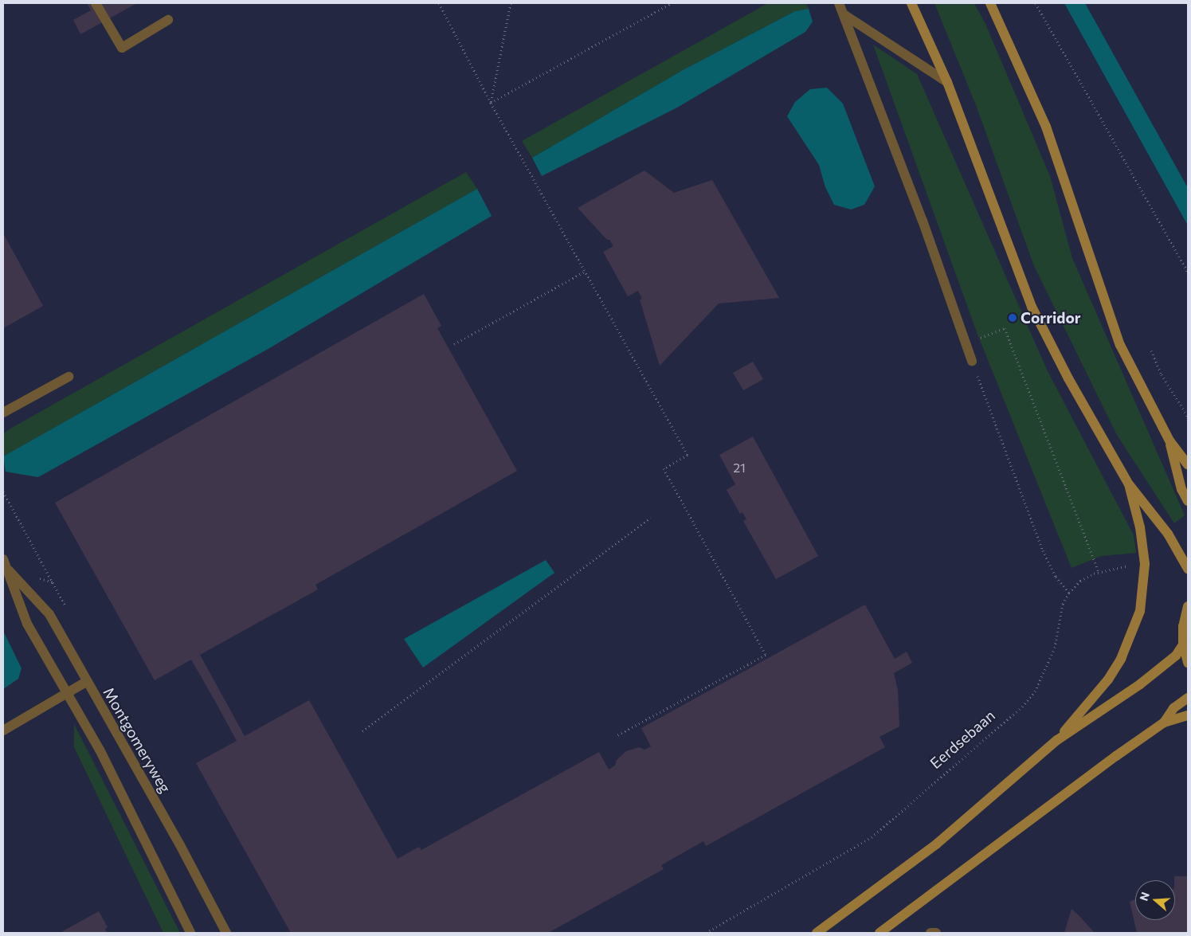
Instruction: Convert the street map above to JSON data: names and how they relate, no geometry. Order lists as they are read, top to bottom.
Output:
{
  "streets": {
    "street": ["Montgomeryweg"],
    "path": ["Eerdsebaan"]
  },
  "places": ["Corridor"],
  "house_numbers": ["21"],
  "north": "left"
}
